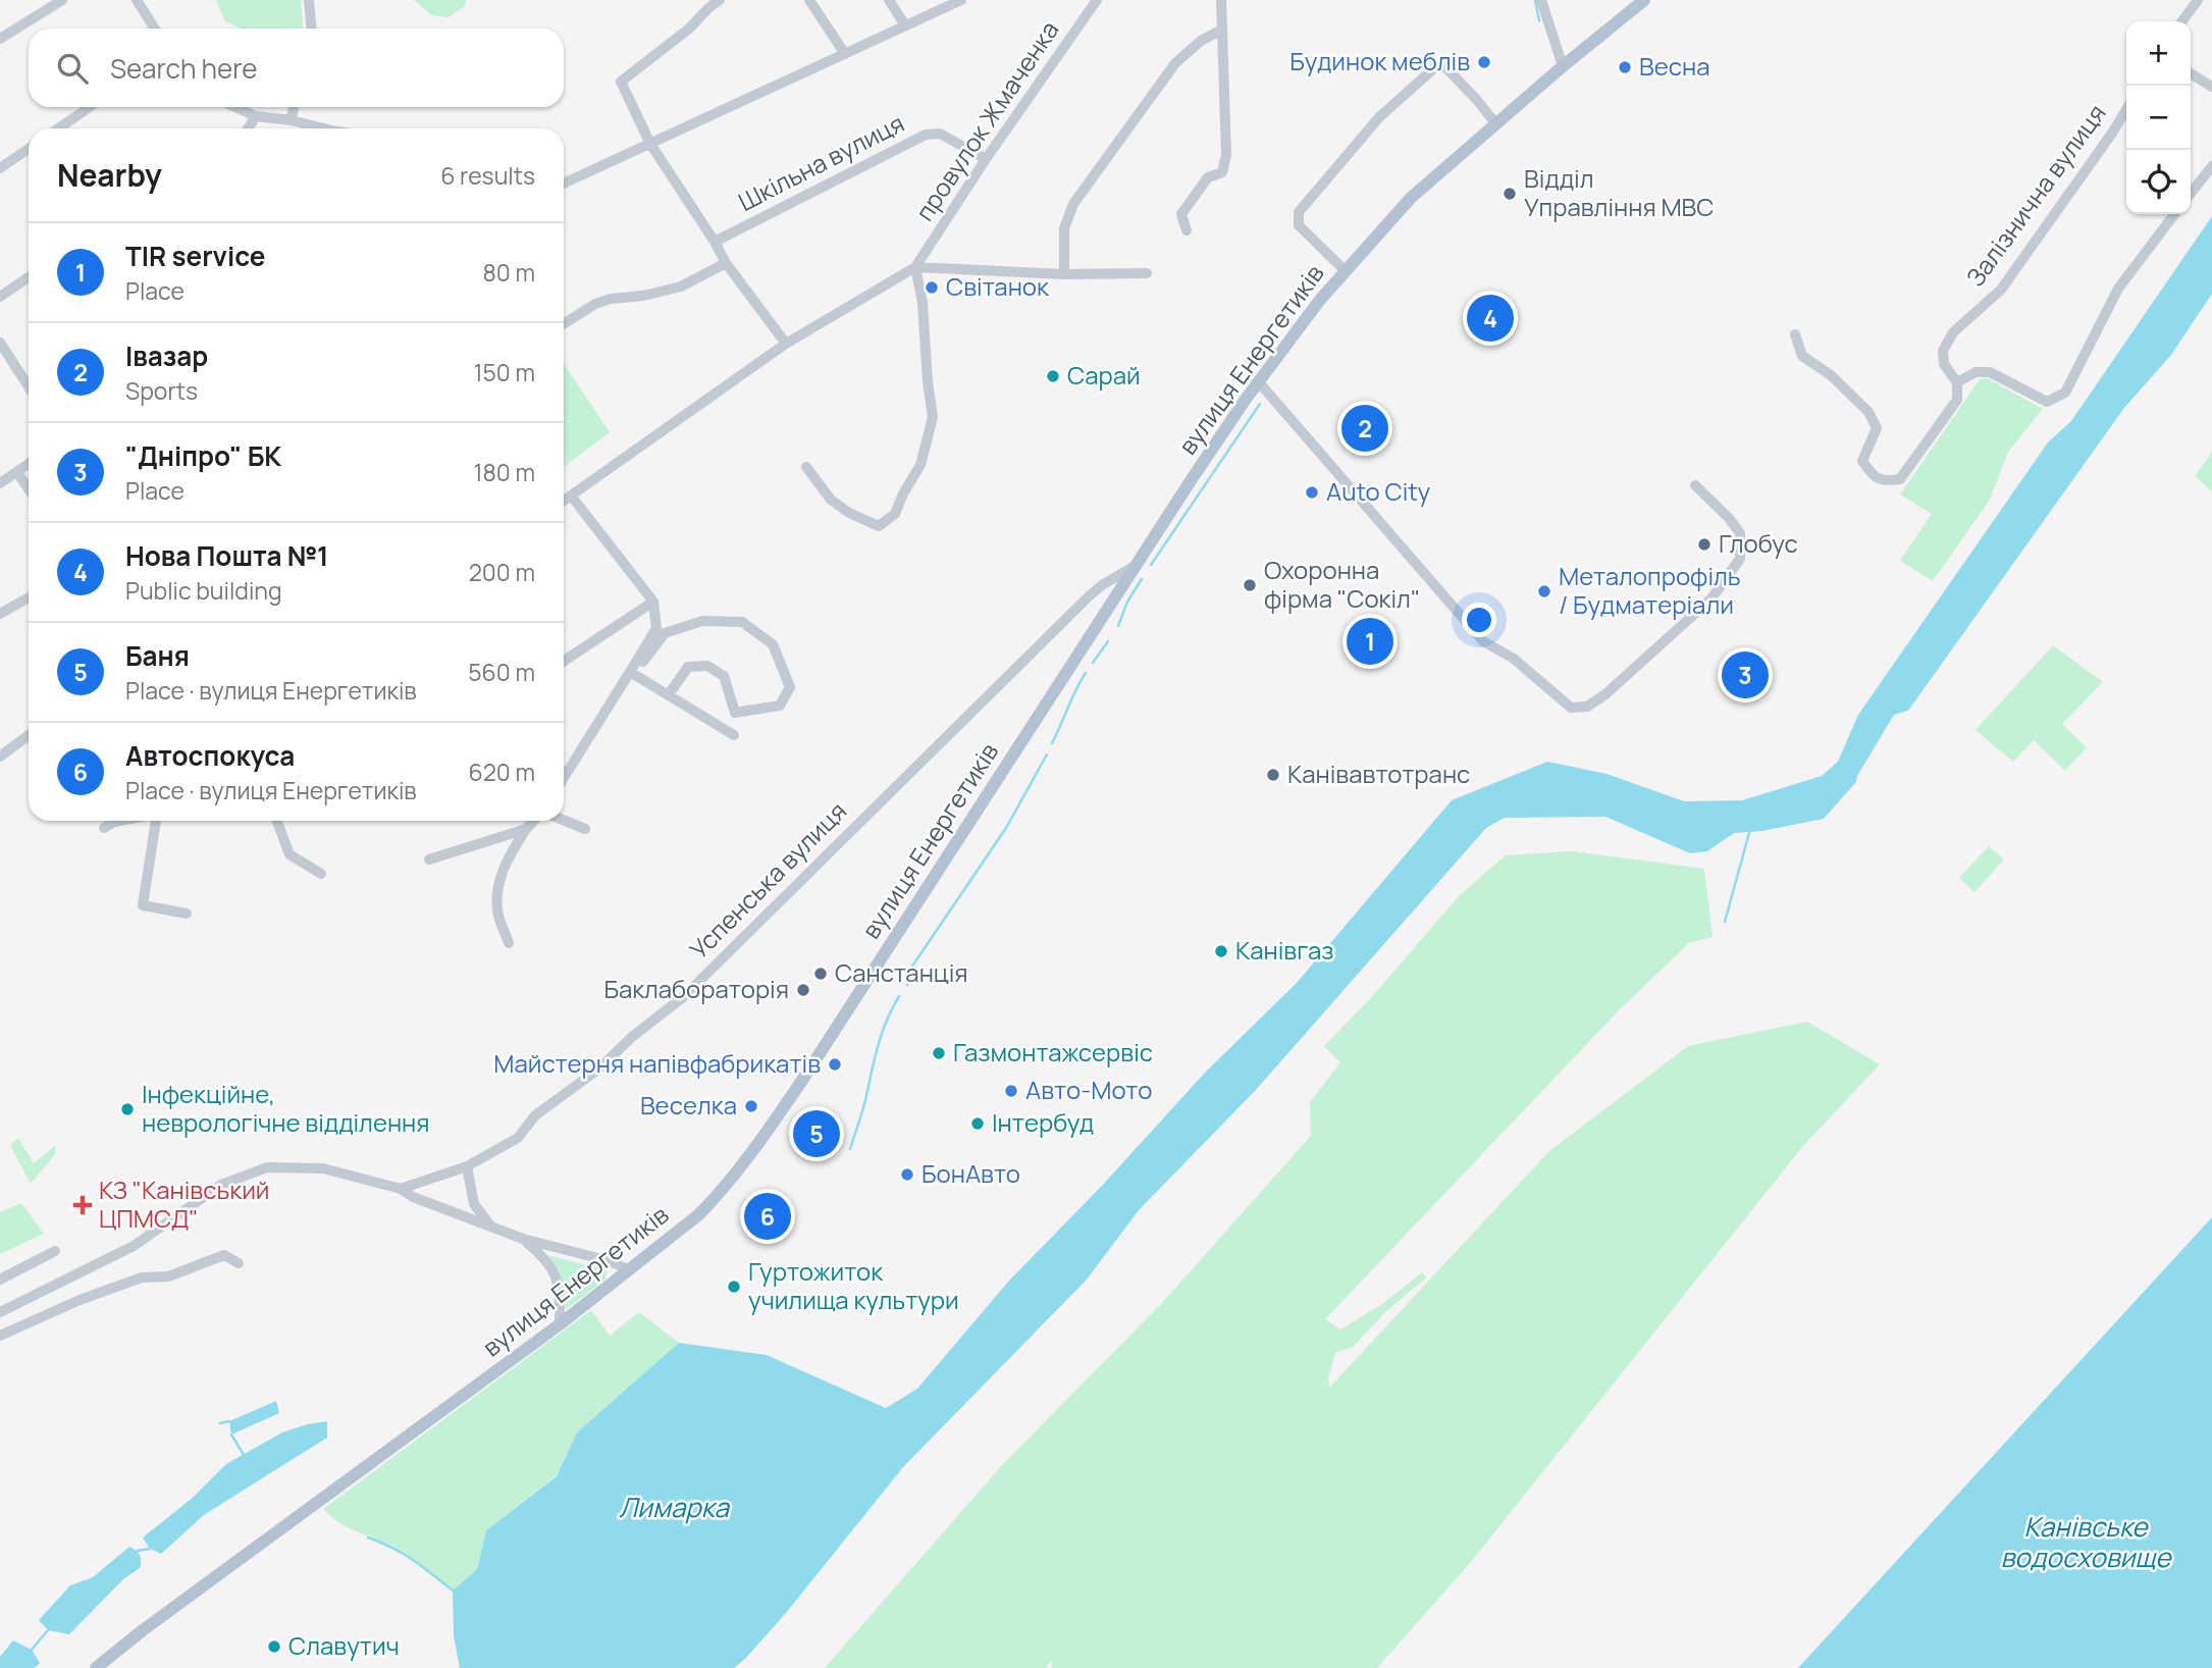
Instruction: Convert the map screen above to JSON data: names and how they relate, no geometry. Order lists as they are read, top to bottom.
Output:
{
  "streets": {
    "main road": ["вулиця Енергетиків"],
    "street": [
      "провулок Жмаченка",
      "Шкільна вулиця",
      "Залізнична вулиця",
      "Успенська вулиця"
    ]
  },
  "crossings": [
    ["провулок Жмаченка", "Шкільна вулиця"],
    ["вулиця Енергетиків", "Успенська вулиця"]
  ],
  "water": ["Лимарка", "Канівське водосховище"],
  "places": {
    "other": [
      "Будинок меблів",
      "Весна",
      "Відділ Управління МВС",
      "Світанок",
      "Сарай",
      "Auto City",
      "Глобус",
      "Охоронна фірма \"Сокіл\"",
      "Металопрофіль / Будматеріали",
      "Канівавтотранс",
      "Канівгаз",
      "Санстанція",
      "Баклабораторія",
      "Газмонтажсервіс",
      "Майстерня напівфабрикатів",
      "Авто-Мото",
      "Веселка",
      "Інфекційне, неврологічне відділення",
      "Інтербуд",
      "БонАвто",
      "Гуртожиток училища культури",
      "Славутич"
    ],
    "health": ["КЗ \"Канівський ЦПМСД\""]
  },
  "page": {
    "map_buttons": ["+", "−"],
    "search": "Search here",
    "heading": ["Nearby", "6 results"],
    "list": [
      {
        "mark": "1",
        "name": "TIR service",
        "note": "Place",
        "value": "80 m"
      },
      {
        "mark": "2",
        "name": "Івазар",
        "note": "Sports",
        "value": "150 m"
      },
      {
        "mark": "3",
        "name": "\"Дніпро\" БК",
        "note": "Place",
        "value": "180 m"
      },
      {
        "mark": "4",
        "name": "Нова Пошта №1",
        "note": "Public building",
        "value": "200 m"
      },
      {
        "mark": "5",
        "name": "Баня",
        "note": "Place · вулиця Енергетиків",
        "value": "560 m"
      },
      {
        "mark": "6",
        "name": "Автоспокуса",
        "note": "Place · вулиця Енергетиків",
        "value": "620 m"
      }
    ],
    "pins": [
      "4",
      "2",
      "1",
      "3",
      "5",
      "6"
    ]
  }
}
